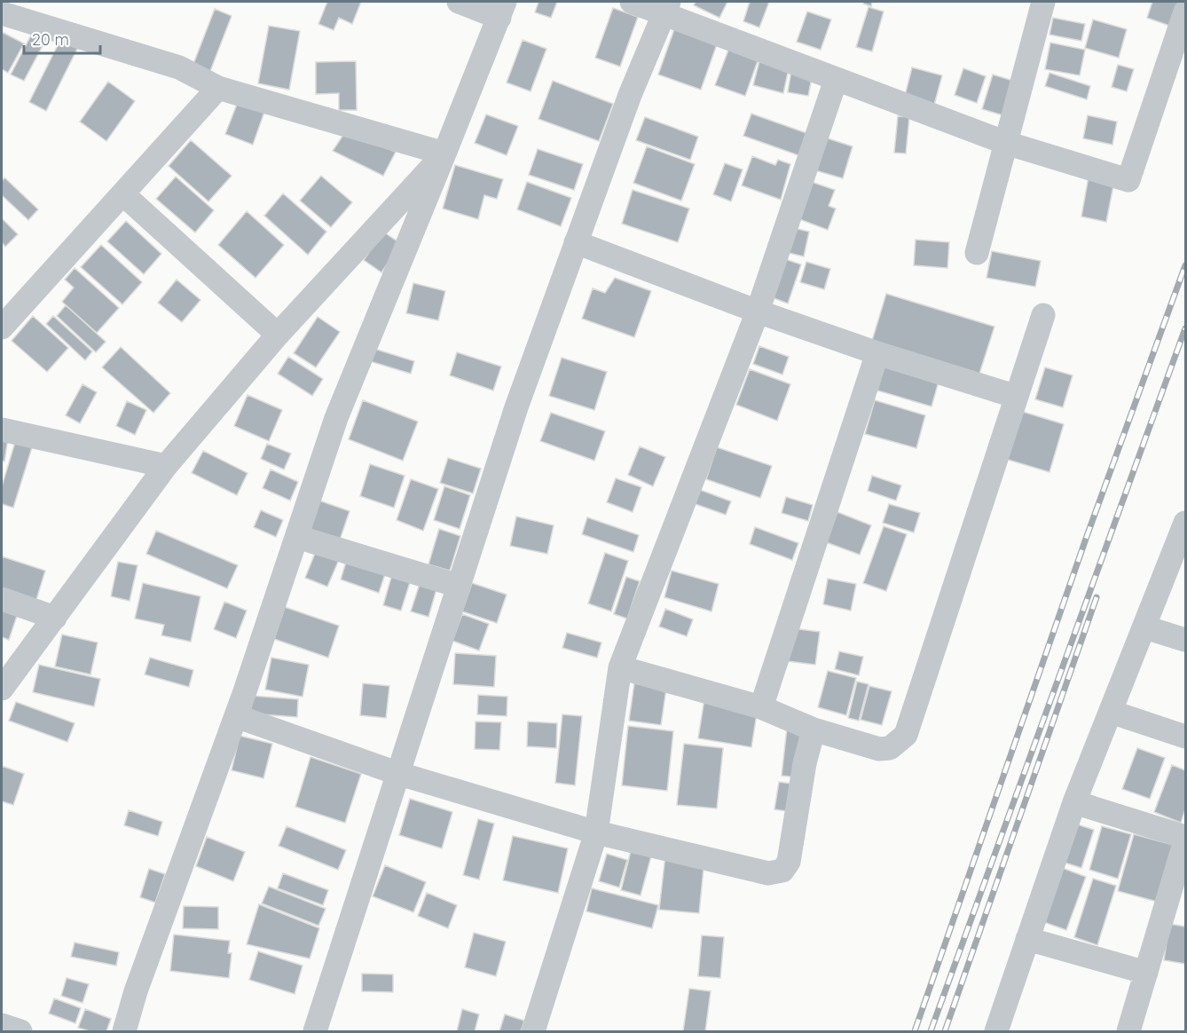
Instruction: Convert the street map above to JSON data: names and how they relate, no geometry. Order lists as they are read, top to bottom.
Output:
{
  "scale_bar": "20 m"
}
